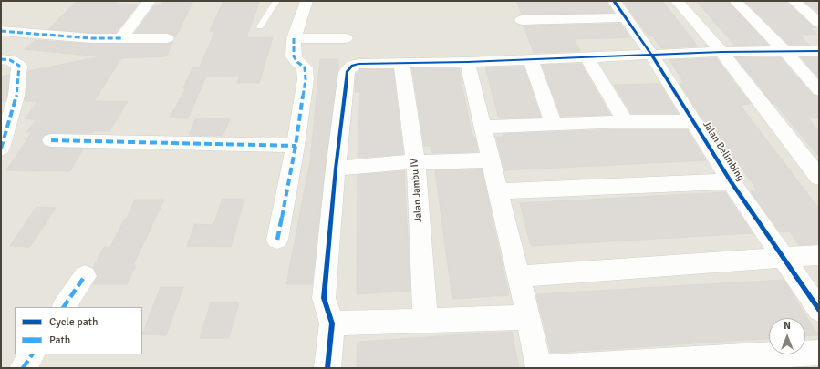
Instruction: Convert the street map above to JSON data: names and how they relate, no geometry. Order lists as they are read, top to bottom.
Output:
{
  "streets": {
    "street": ["Jalan Belimbing", "Jalan Jambu IV"]
  },
  "legend": ["Cycle path", "Path"],
  "north": "top"
}
